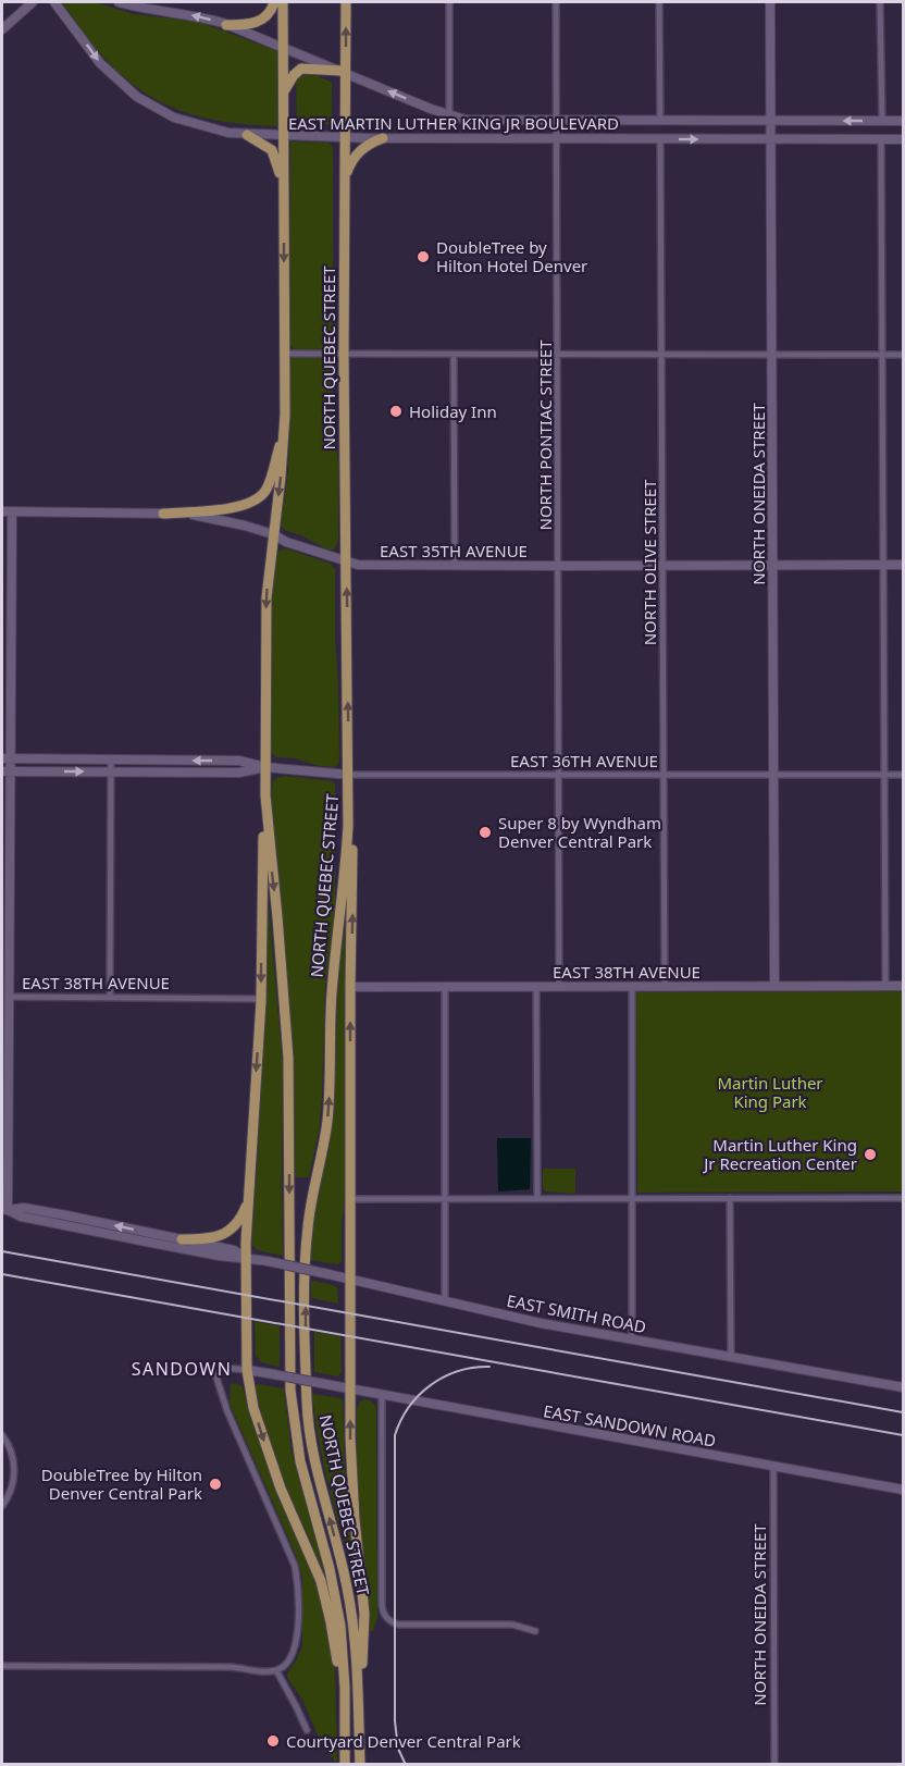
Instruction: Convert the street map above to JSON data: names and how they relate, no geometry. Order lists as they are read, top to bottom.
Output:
{
  "streets": {
    "main road": ["NORTH QUEBEC STREET"],
    "street": [
      "EAST MARTIN LUTHER KING JR BOULEVARD",
      "NORTH PONTIAC STREET",
      "NORTH ONEIDA STREET",
      "EAST 35TH AVENUE",
      "NORTH OLIVE STREET",
      "EAST 36TH AVENUE",
      "EAST 38TH AVENUE",
      "EAST SMITH ROAD",
      "EAST SANDOWN ROAD"
    ]
  },
  "crossings": [
    ["EAST MARTIN LUTHER KING JR BOULEVARD", "NORTH QUEBEC STREET"],
    ["EAST MARTIN LUTHER KING JR BOULEVARD", "NORTH PONTIAC STREET"],
    ["EAST MARTIN LUTHER KING JR BOULEVARD", "NORTH ONEIDA STREET"],
    ["EAST MARTIN LUTHER KING JR BOULEVARD", "NORTH OLIVE STREET"],
    ["NORTH QUEBEC STREET", "EAST 35TH AVENUE"],
    ["NORTH QUEBEC STREET", "EAST 36TH AVENUE"],
    ["NORTH PONTIAC STREET", "EAST 35TH AVENUE"],
    ["NORTH PONTIAC STREET", "EAST 36TH AVENUE"],
    ["NORTH PONTIAC STREET", "EAST 38TH AVENUE"],
    ["NORTH ONEIDA STREET", "EAST 35TH AVENUE"],
    ["NORTH ONEIDA STREET", "EAST 36TH AVENUE"],
    ["NORTH ONEIDA STREET", "EAST 38TH AVENUE"],
    ["NORTH ONEIDA STREET", "EAST SANDOWN ROAD"],
    ["EAST 35TH AVENUE", "NORTH OLIVE STREET"],
    ["NORTH OLIVE STREET", "EAST 36TH AVENUE"],
    ["NORTH OLIVE STREET", "EAST 38TH AVENUE"]
  ],
  "districts": ["SANDOWN"],
  "parks": ["Martin Luther King Park"],
  "places": [
    "DoubleTree by Hilton Hotel Denver",
    "Holiday Inn",
    "Super 8 by Wyndham Denver Central Park",
    "Martin Luther King Jr Recreation Center",
    "DoubleTree by Hilton Denver Central Park",
    "Courtyard Denver Central Park"
  ]
}
